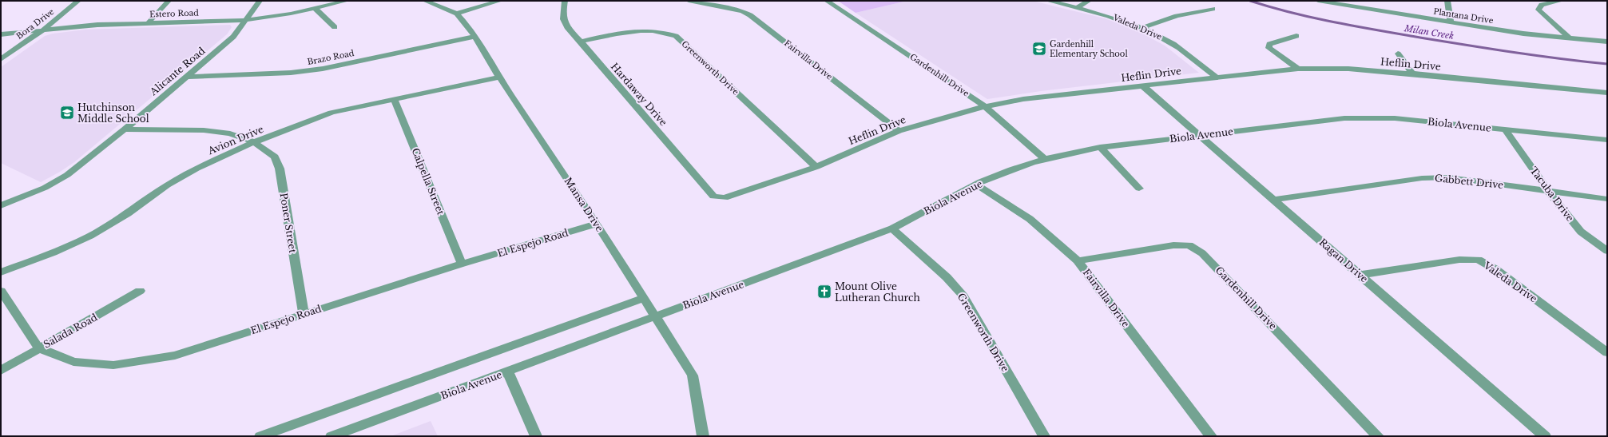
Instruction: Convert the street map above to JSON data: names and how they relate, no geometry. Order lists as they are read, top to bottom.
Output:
{
  "streets": {
    "street": [
      "Estero Road",
      "Plantana Drive",
      "Bora Drive",
      "Valeda Drive",
      "Brazo Road",
      "Fairvilla Drive",
      "Heflin Drive",
      "Greenworth Drive",
      "Alicante Road",
      "Gardenhill Drive",
      "Hardaway Drive",
      "Biola Avenue",
      "Avion Drive",
      "Calpella Street",
      "Gabbett Drive",
      "Tacuba Drive",
      "Mansa Drive",
      "Poner Street",
      "El Espejo Road",
      "Ragan Drive",
      "Salada Road"
    ]
  },
  "crossings": [
    ["Estero Road", "Bora Drive"],
    ["Estero Road", "Alicante Road"],
    ["Valeda Drive", "Heflin Drive"],
    ["Valeda Drive", "Ragan Drive"],
    ["Brazo Road", "Alicante Road"],
    ["Brazo Road", "Mansa Drive"],
    ["Fairvilla Drive", "Heflin Drive"],
    ["Fairvilla Drive", "Gardenhill Drive"],
    ["Fairvilla Drive", "Biola Avenue"],
    ["Heflin Drive", "Greenworth Drive"],
    ["Heflin Drive", "Gardenhill Drive"],
    ["Heflin Drive", "Hardaway Drive"],
    ["Heflin Drive", "Ragan Drive"],
    ["Greenworth Drive", "Hardaway Drive"],
    ["Greenworth Drive", "Biola Avenue"],
    ["Alicante Road", "Poner Street"],
    ["Gardenhill Drive", "Biola Avenue"],
    ["Biola Avenue", "Tacuba Drive"],
    ["Biola Avenue", "Mansa Drive"],
    ["Biola Avenue", "Ragan Drive"],
    ["Avion Drive", "Calpella Street"],
    ["Avion Drive", "Mansa Drive"],
    ["Avion Drive", "Poner Street"],
    ["Calpella Street", "El Espejo Road"],
    ["Gabbett Drive", "Tacuba Drive"],
    ["Gabbett Drive", "Ragan Drive"],
    ["Mansa Drive", "El Espejo Road"],
    ["Poner Street", "El Espejo Road"],
    ["El Espejo Road", "Salada Road"]
  ],
  "water": ["Milan Creek"],
  "places": {
    "school or university": ["Gardenhill Elementary School", "Hutchinson Middle School"],
    "church": ["Mount Olive Lutheran Church"]
  }
}
